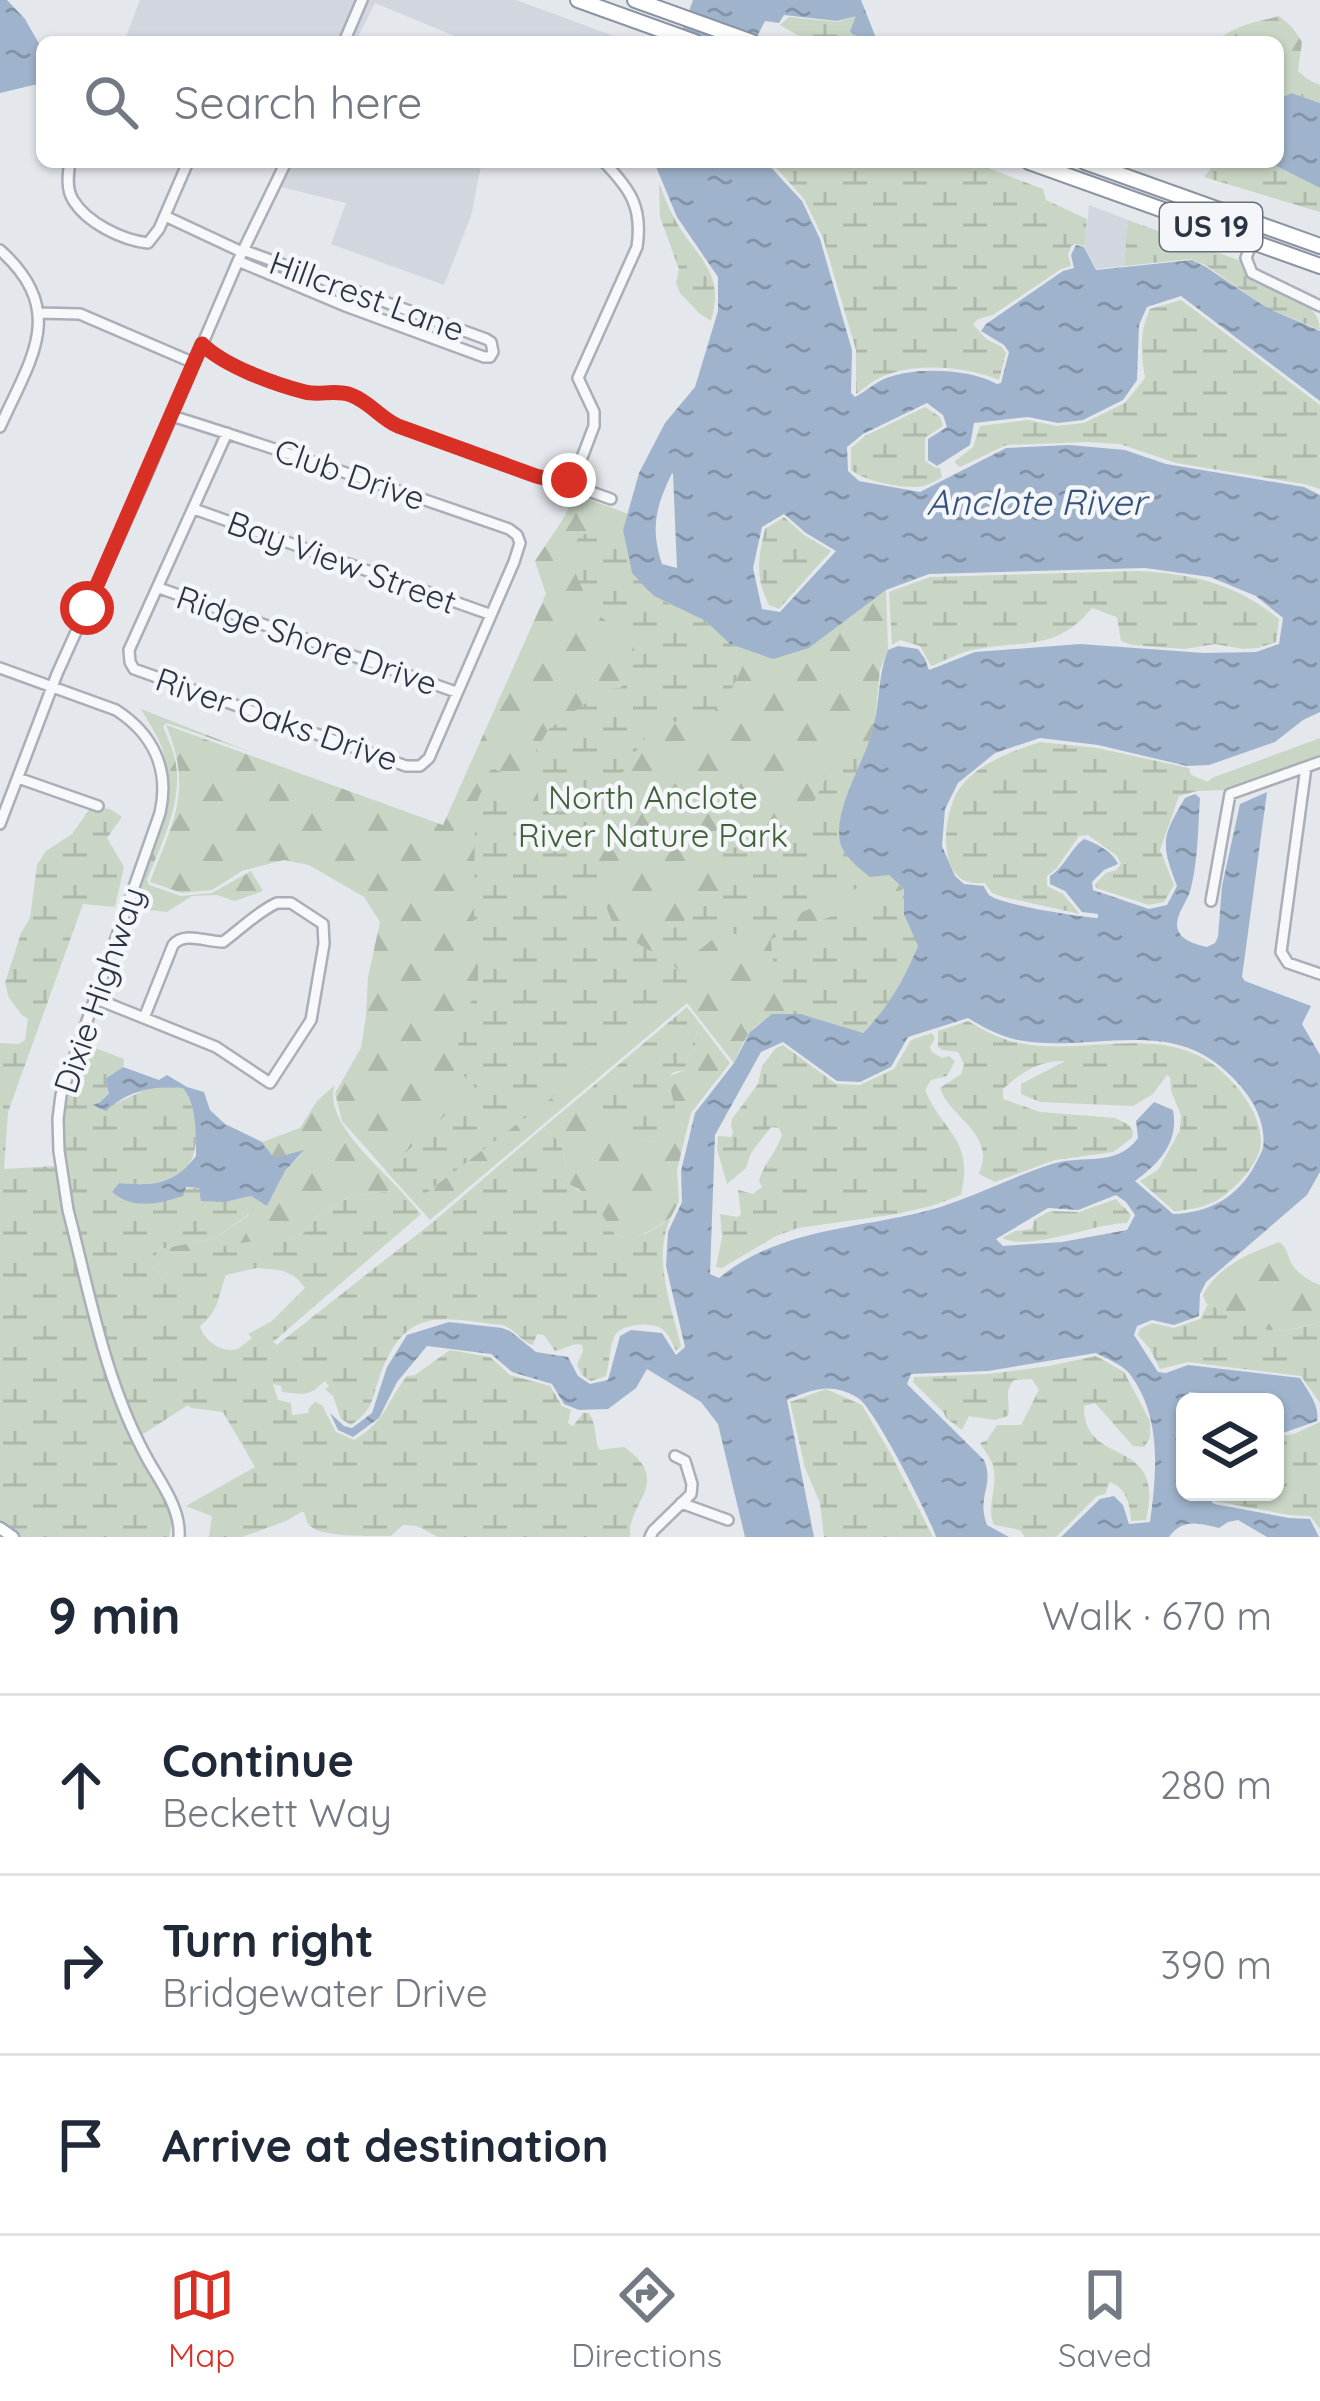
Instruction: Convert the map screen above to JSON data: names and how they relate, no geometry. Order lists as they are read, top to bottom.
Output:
{
  "streets": {
    "highway": ["US 19"],
    "street": [
      "Hillcrest Lane",
      "Club Drive",
      "Bay View Street",
      "Ridge Shore Drive",
      "River Oaks Drive",
      "Dixie Highway"
    ]
  },
  "crossings": [
    ["Club Drive", "Bay View Street"],
    ["Ridge Shore Drive", "River Oaks Drive"]
  ],
  "water": ["Anclote River"],
  "parks": ["North Anclote River Nature Park"],
  "page": {
    "search": "Search here",
    "heading": ["9 min", "Walk · 670 m"],
    "list": [
      ["Continue", "Beckett Way", "280 m"],
      ["Turn right", "Bridgewater Drive", "390 m"],
      "Arrive at destination"
    ],
    "nav": ["Map", "Directions", "Saved"]
  }
}
